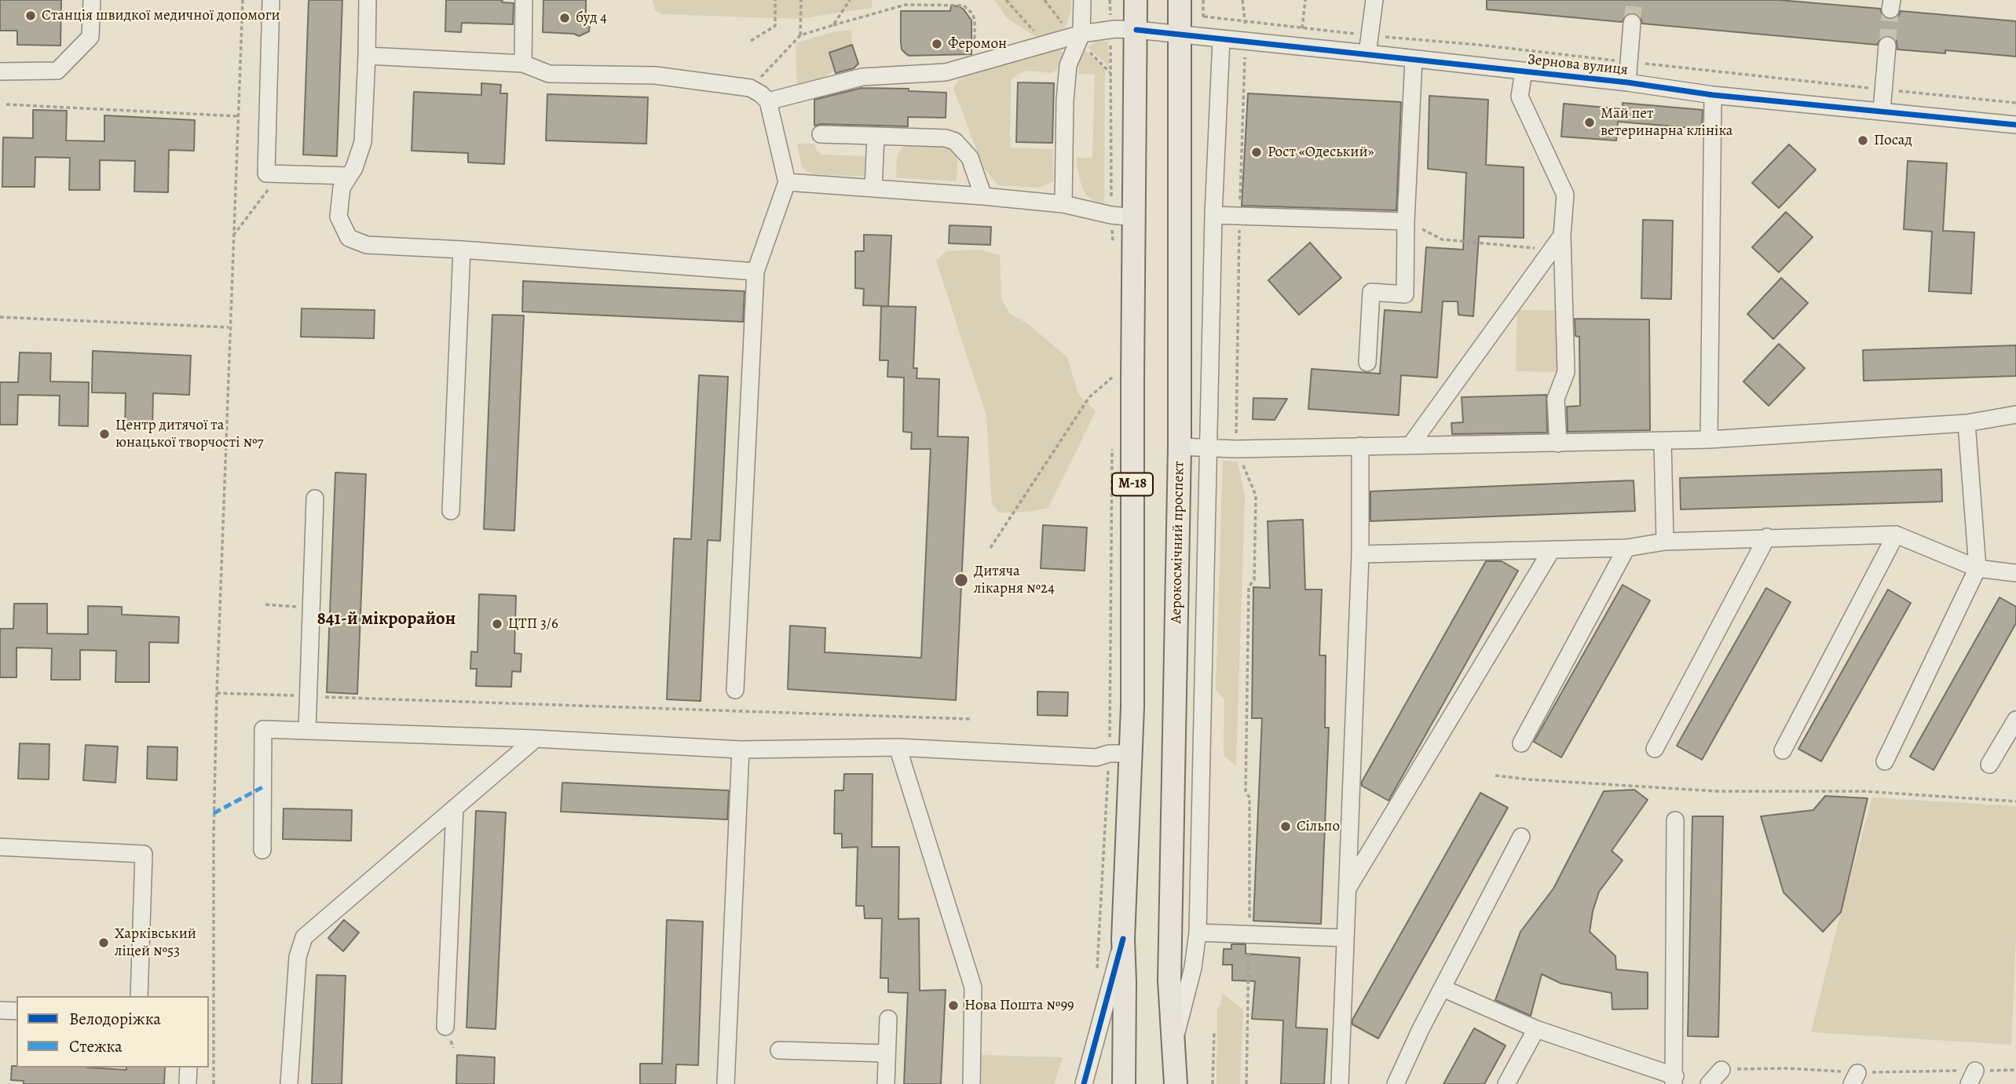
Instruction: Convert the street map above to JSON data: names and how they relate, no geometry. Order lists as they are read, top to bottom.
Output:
{
  "streets": {
    "main road": ["М-18", "Аерокосмічний проспект"],
    "street": ["Зернова вулиця"]
  },
  "crossings": [
    ["Зернова вулиця", "М-18"],
    ["Зернова вулиця", "Аерокосмічний проспект"]
  ],
  "districts": ["841-й мікрорайон"],
  "places": [
    "Станція швидкої медичної допомоги",
    "буд 4",
    "Феромон",
    "Май пет ветеринарна клініка",
    "Посад",
    "Рост «Одеський»",
    "Центр дитячої та юнацької творчості №7",
    "Дитяча лікарня №24",
    "ЦТП 3/6",
    "Сільпо",
    "Харківський ліцей №53",
    "Нова Пошта №99"
  ],
  "legend": ["Велодоріжка", "Стежка"]
}
